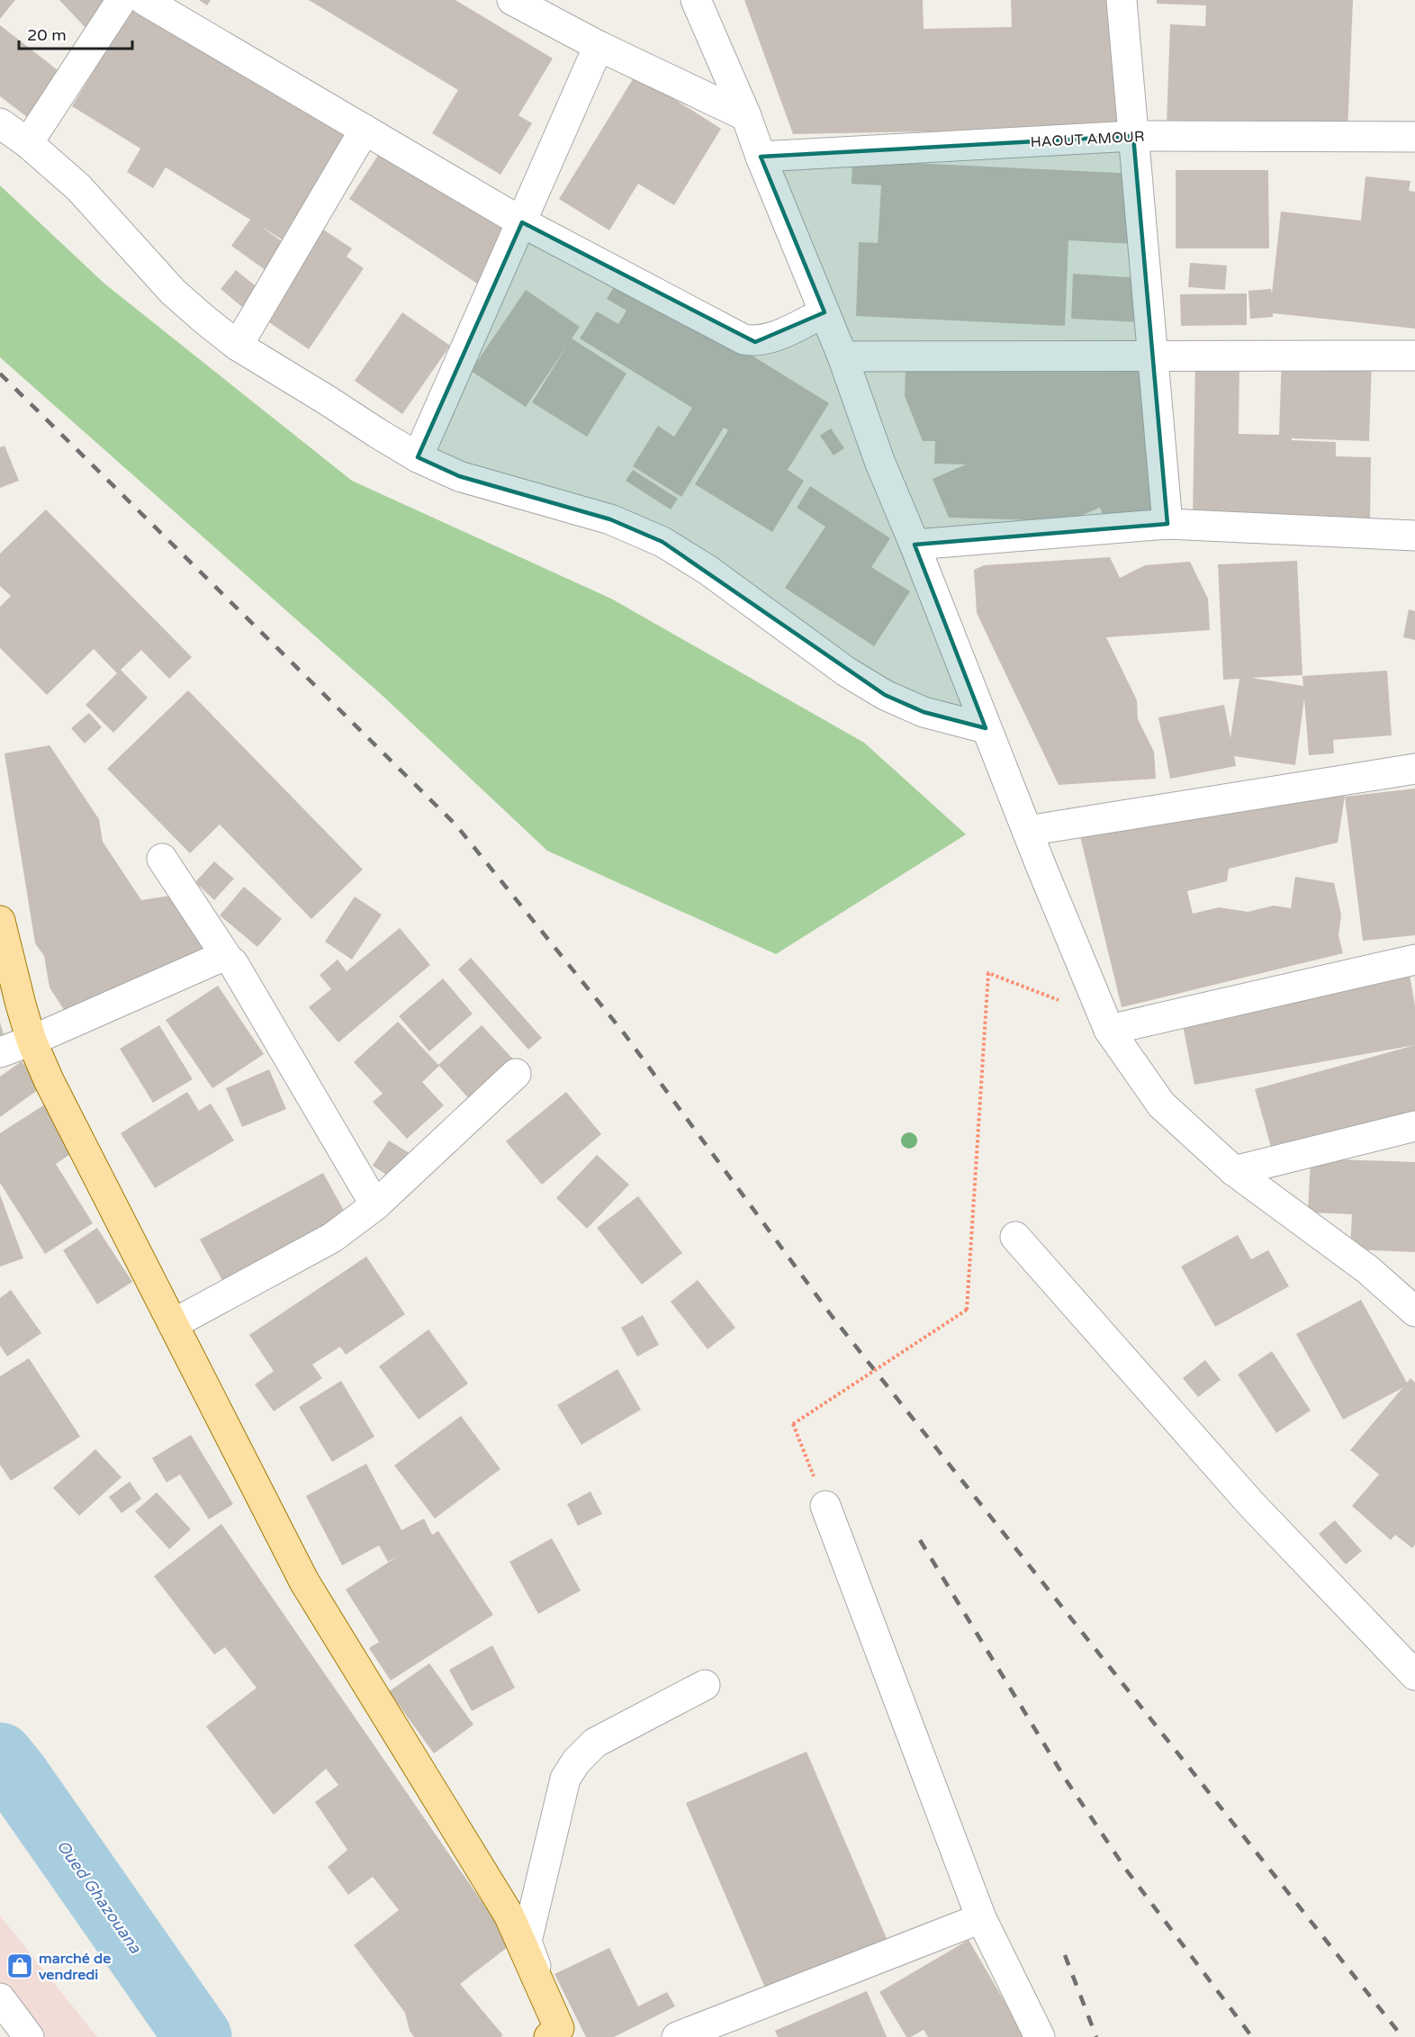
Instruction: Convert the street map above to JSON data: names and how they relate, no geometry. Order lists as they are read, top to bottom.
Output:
{
  "streets": {
    "street": ["HAOUT AMOUR"]
  },
  "water": ["Oued Ghazouana"],
  "places": {
    "shop": ["marché de vendredi"]
  },
  "scale_bar": "20 m"
}
